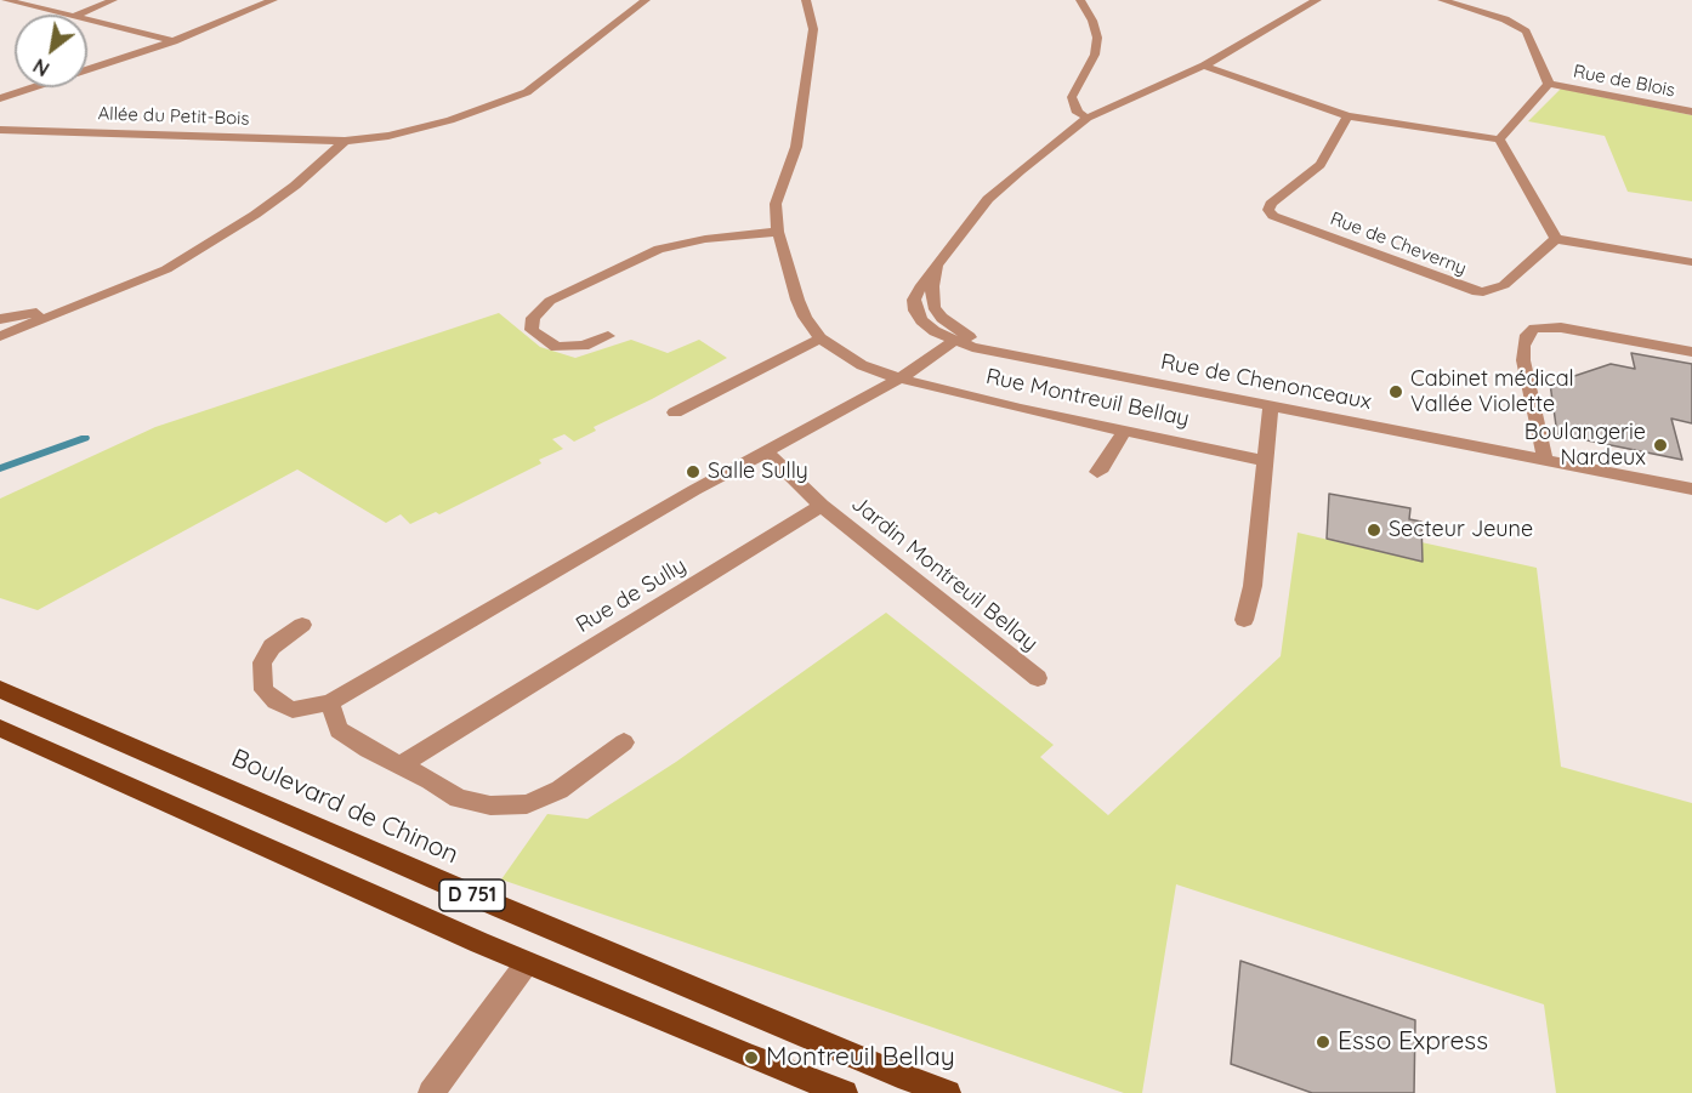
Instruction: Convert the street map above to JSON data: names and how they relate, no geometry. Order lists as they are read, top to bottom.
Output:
{
  "streets": {
    "main road": ["Boulevard de Chinon", "D 751"],
    "street": [
      "Rue de Blois",
      "Allée du Petit-Bois",
      "Rue de Cheverny",
      "Rue de Chenonceaux",
      "Rue Montreuil Bellay",
      "Jardin Montreuil Bellay",
      "Rue de Sully"
    ]
  },
  "crossings": [
    ["Jardin Montreuil Bellay", "Rue de Sully"]
  ],
  "places": [
    "Cabinet médical Vallée Violette",
    "Boulangerie Nardeux",
    "Salle Sully",
    "Secteur Jeune",
    "Esso Express",
    "Montreuil Bellay"
  ],
  "north": "bottom left"
}
